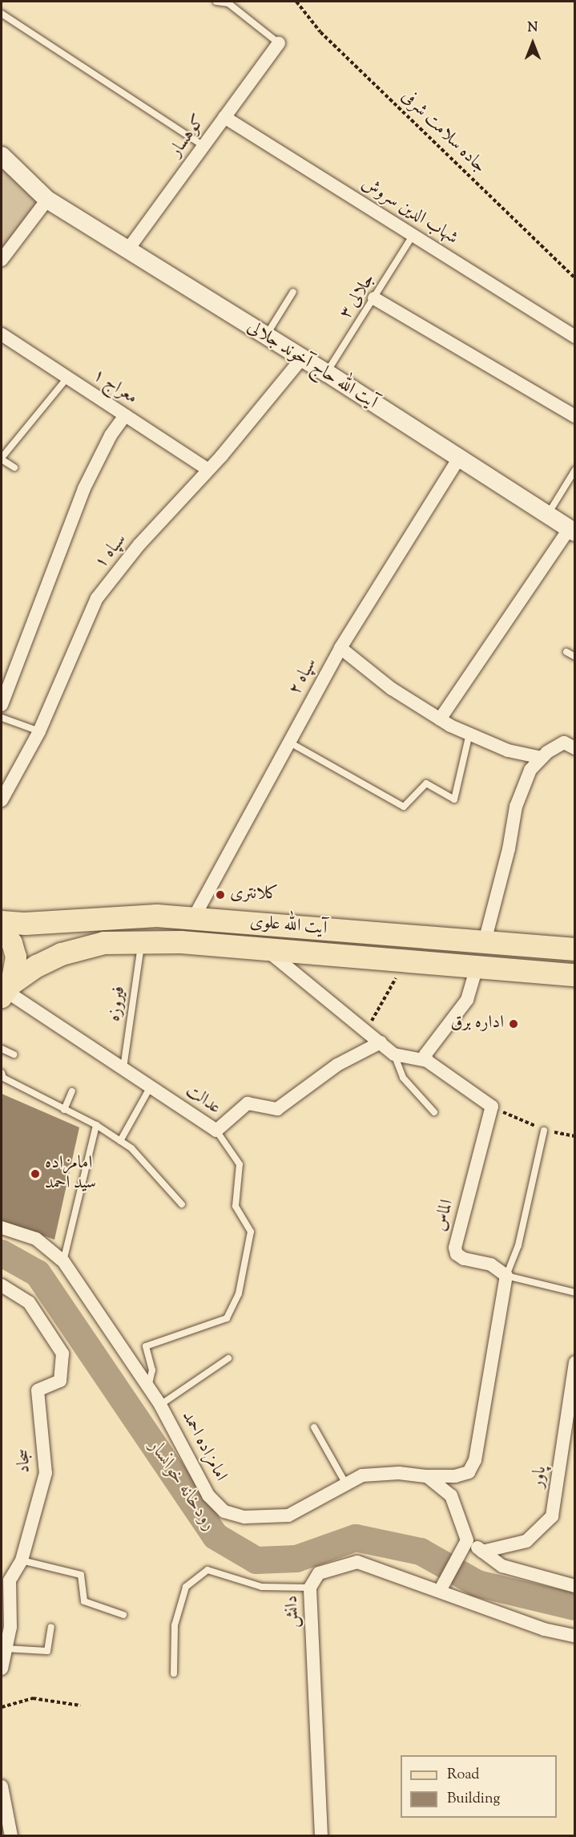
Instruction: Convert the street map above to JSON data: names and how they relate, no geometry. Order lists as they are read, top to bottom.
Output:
{
  "streets": {
    "highway": ["آیت الله علوی"],
    "street": [
      "کوهسار",
      "شهاب الدین سروش",
      "آیت الله حاج آخوند جلالی",
      "معراج ۱",
      "سپاه ۱",
      "سپاه ۲",
      "عدالت",
      "الماس",
      "امامزاده احمد",
      "سجاد",
      "پاور",
      "دانش"
    ],
    "lane": ["جلالی ۳", "فیروزه"],
    "path": ["جاده سلامت شرفی"]
  },
  "crossings": [
    ["کوهسار", "شهاب الدین سروش"],
    ["کوهسار", "آیت الله حاج آخوند جلالی"],
    ["شهاب الدین سروش", "جلالی ۳"],
    ["جلالی ۳", "آیت الله حاج آخوند جلالی"],
    ["آیت الله حاج آخوند جلالی", "سپاه ۱"],
    ["آیت الله حاج آخوند جلالی", "سپاه ۲"],
    ["معراج ۱", "سپاه ۱"],
    ["سپاه ۲", "آیت الله علوی"],
    ["آیت الله علوی", "فیروزه"],
    ["آیت الله علوی", "عدالت"],
    ["فیروزه", "عدالت"]
  ],
  "water": ["رودخانه خوانسار"],
  "places": ["کلانتری", "اداره برق", "امامزاده سید احمد"],
  "legend": ["Road", "Building"],
  "north": "top"
}
